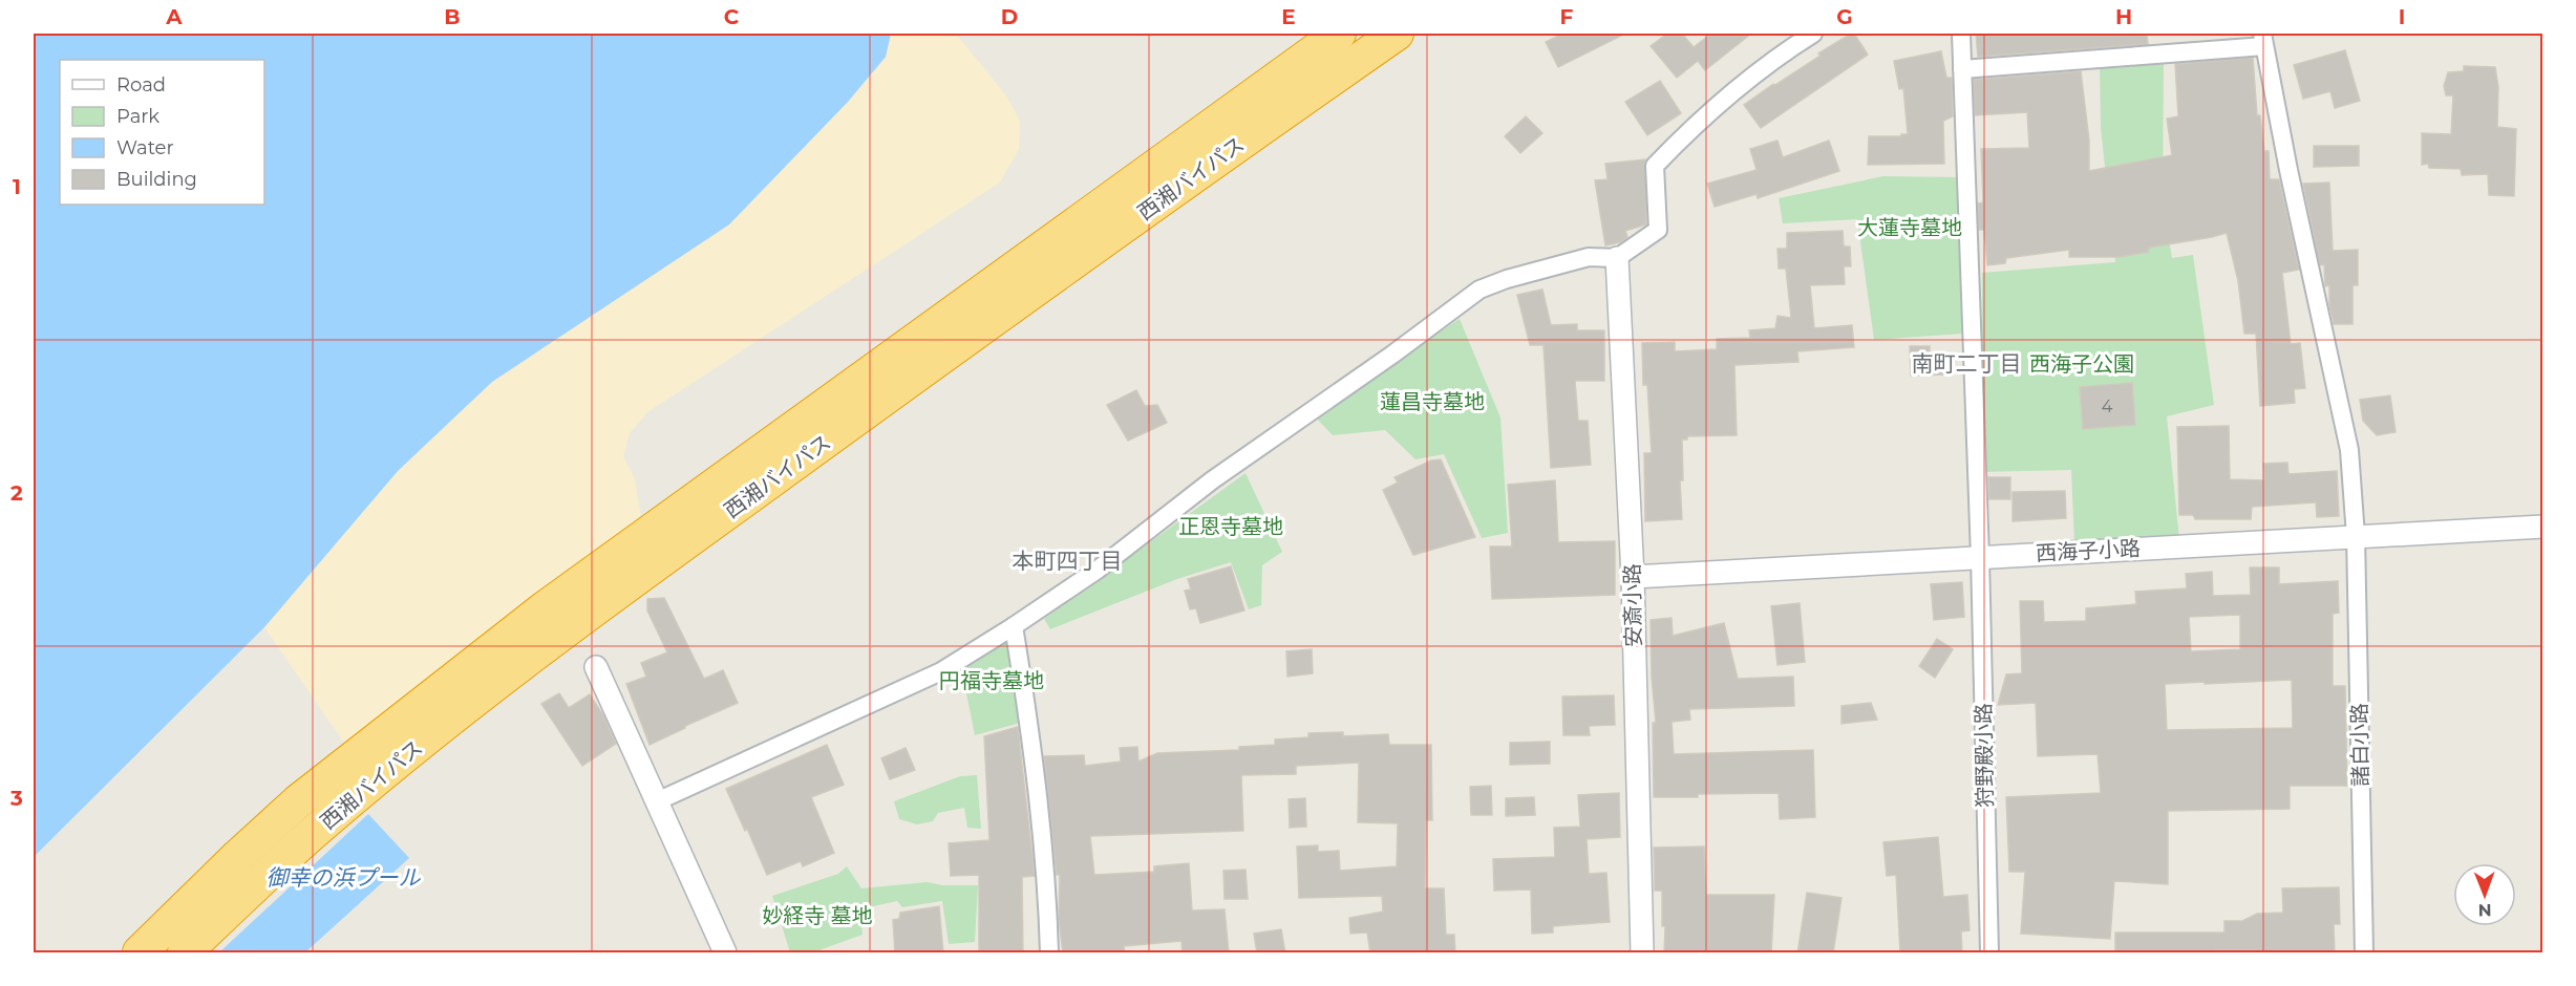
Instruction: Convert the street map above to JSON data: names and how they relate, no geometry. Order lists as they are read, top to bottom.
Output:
{
  "streets": {
    "highway": ["西湘バイパス"],
    "street": [
      "西海子小路",
      "安斎小路",
      "諸白小路",
      "狩野殿小路"
    ]
  },
  "crossings": [
    ["西海子小路", "安斎小路"],
    ["西海子小路", "諸白小路"],
    ["西海子小路", "狩野殿小路"]
  ],
  "districts": ["南町二丁目", "本町四丁目"],
  "water": ["御幸の浜プール"],
  "parks": [
    "大蓮寺墓地",
    "西海子公園",
    "蓮昌寺墓地",
    "正恩寺墓地",
    "円福寺墓地",
    "妙経寺 墓地"
  ],
  "house_numbers": ["4"],
  "legend": [
    "Road",
    "Park",
    "Water",
    "Building"
  ],
  "north": "bottom",
  "grid": {
    "columns": [
      "A",
      "B",
      "C",
      "D",
      "E",
      "F",
      "G",
      "H",
      "I"
    ],
    "rows": ["1", "2", "3"]
  }
}
